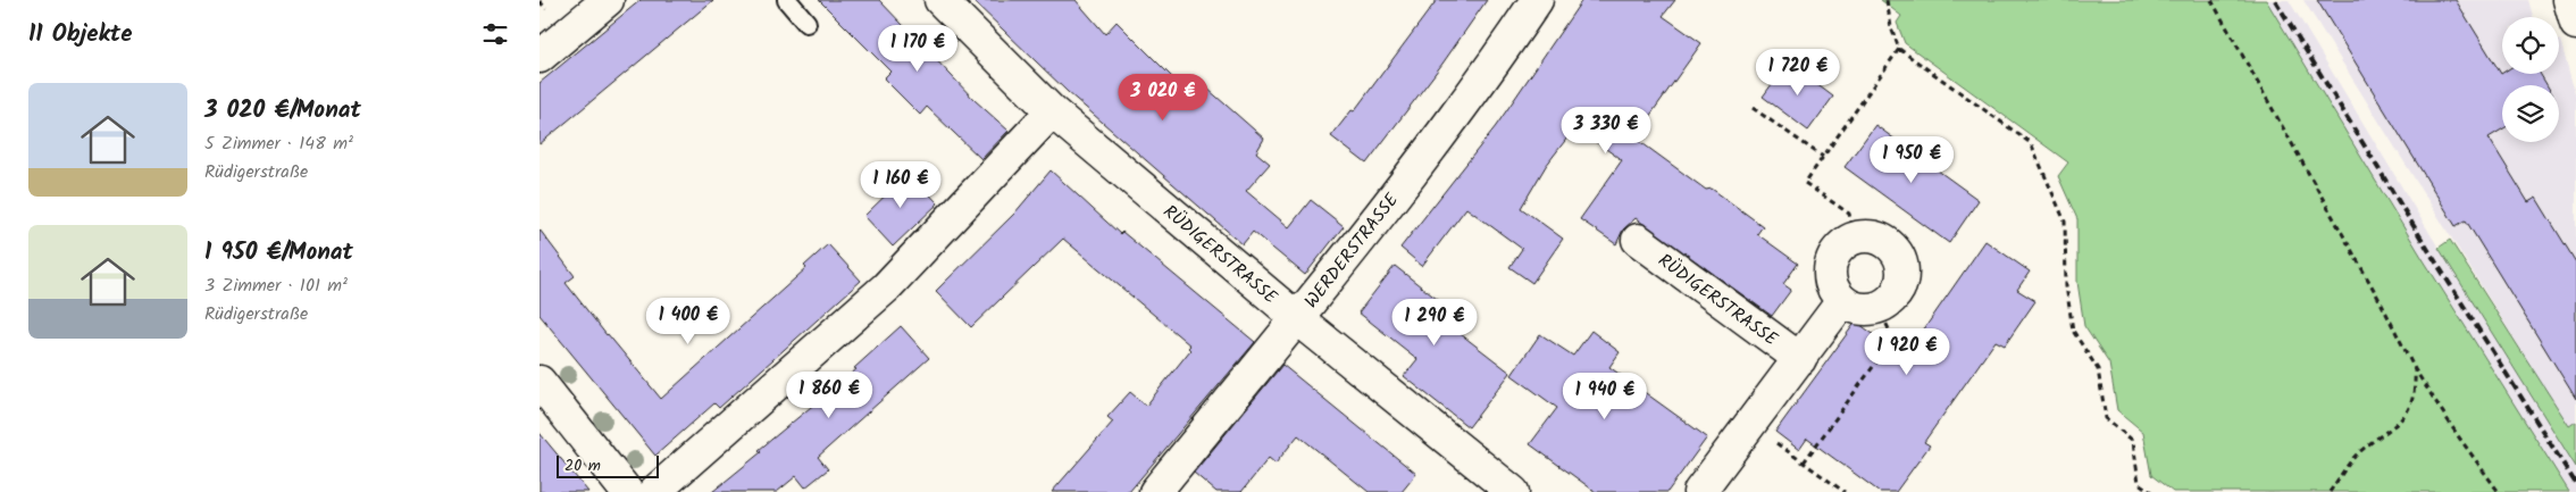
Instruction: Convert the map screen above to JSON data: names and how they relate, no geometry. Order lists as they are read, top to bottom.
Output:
{
  "streets": {
    "street": ["WERDERSTRASSE", "RÜDIGERSTRASSE"]
  },
  "crossings": [
    ["WERDERSTRASSE", "RÜDIGERSTRASSE"]
  ],
  "scale_bar": "20 m",
  "page": {
    "heading": "11 Objekte",
    "price": [
      "1 170 €",
      "1 720 €",
      "3 020 €",
      "3 330 €",
      "1 950 €",
      "1 160 €",
      "1 400 €",
      "1 290 €",
      "1 920 €",
      "1 860 €",
      "1 940 €"
    ],
    "list": [
      {
        "name": "3 020 €/Monat",
        "note": "5 Zimmer · 148 m² · Rüdigerstraße"
      },
      {
        "name": "1 950 €/Monat",
        "note": "3 Zimmer · 101 m² · Rüdigerstraße"
      }
    ],
    "scale": "20 m"
  }
}
